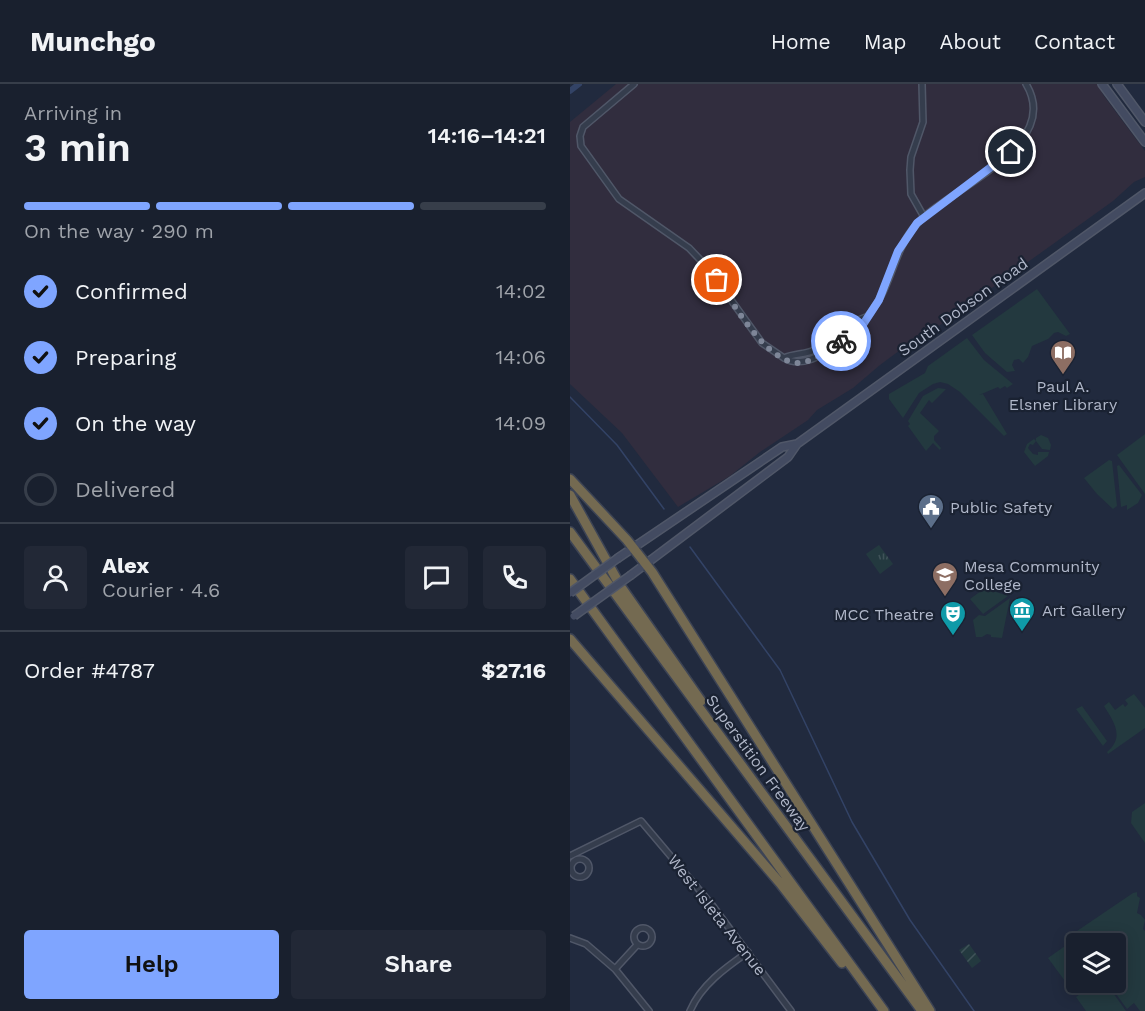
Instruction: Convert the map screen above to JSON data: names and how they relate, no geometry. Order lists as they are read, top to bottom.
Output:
{
  "streets": {
    "highway": ["Superstition Freeway"],
    "main road": ["South Dobson Road"],
    "street": ["West Isleta Avenue"]
  },
  "places": {
    "library": ["Paul A. Elsner Library"],
    "public building": ["Public Safety"],
    "school or university": ["Mesa Community College"],
    "museum": ["Art Gallery"],
    "theatre": ["MCC Theatre"]
  },
  "page": {
    "header": "Munchgo",
    "nav": [
      "Home",
      "Map",
      "About",
      "Contact"
    ],
    "heading": ["3 min", "Arriving in", "14:16–14:21"],
    "panel": [
      "Alex",
      "Courier · 4.6",
      "Order #4787",
      "$27.16"
    ],
    "bar": "On the way · 290 m",
    "list": [
      ["Confirmed", "14:02"],
      ["Preparing", "14:06"],
      ["On the way", "14:09"],
      "Delivered"
    ],
    "buttons": ["Help", "Share"]
  }
}
